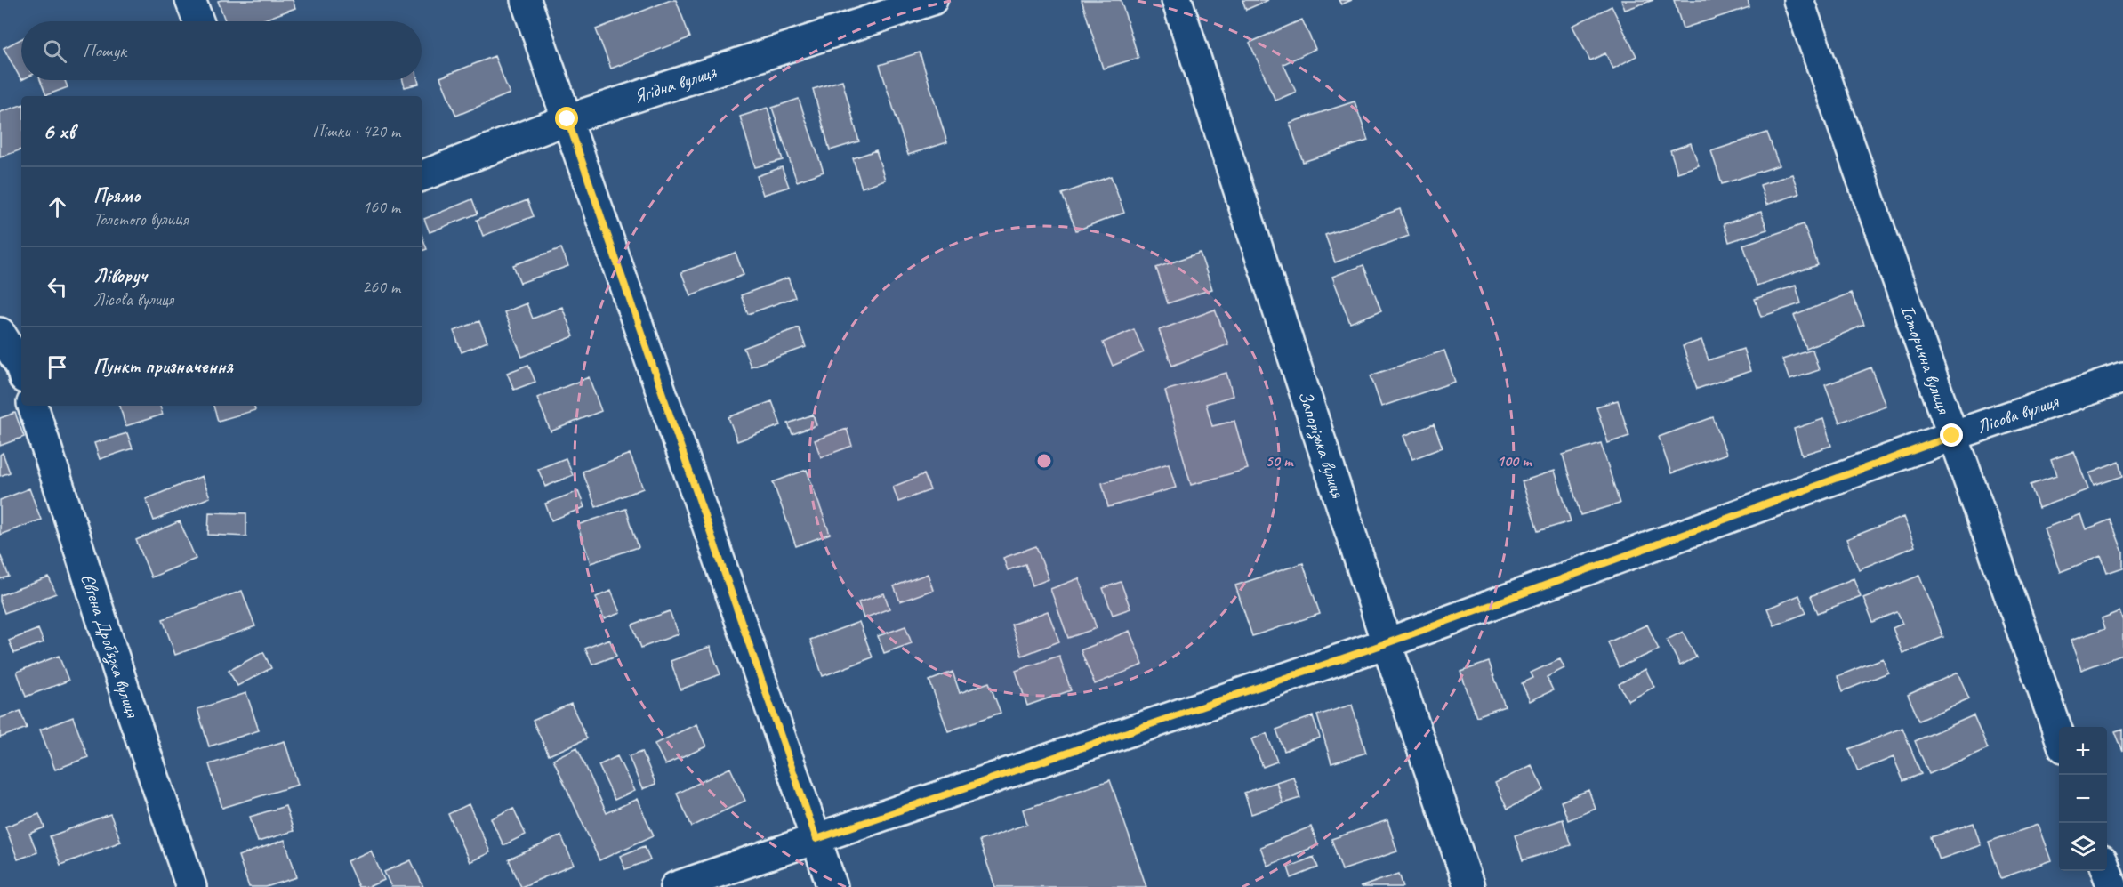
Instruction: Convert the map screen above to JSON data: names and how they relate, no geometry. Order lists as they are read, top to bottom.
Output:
{
  "streets": {
    "street": [
      "Ягідна вулиця",
      "Історична вулиця",
      "Лісова вулиця",
      "Запорізька вулиця",
      "Євгена Дроб’язка вулиця"
    ]
  },
  "crossings": [
    ["Історична вулиця", "Лісова вулиця"],
    ["Лісова вулиця", "Запорізька вулиця"]
  ],
  "page": {
    "search": "Пошук",
    "heading": ["6 хв", "Пішки · 420 m"],
    "list": [
      ["Прямо", "Толстого вулиця", "160 m"],
      ["Ліворуч", "Лісова вулиця", "260 m"],
      "Пункт призначення"
    ],
    "map_buttons": ["+", "−"]
  },
  "rings": ["50 m", "100 m"]
}
